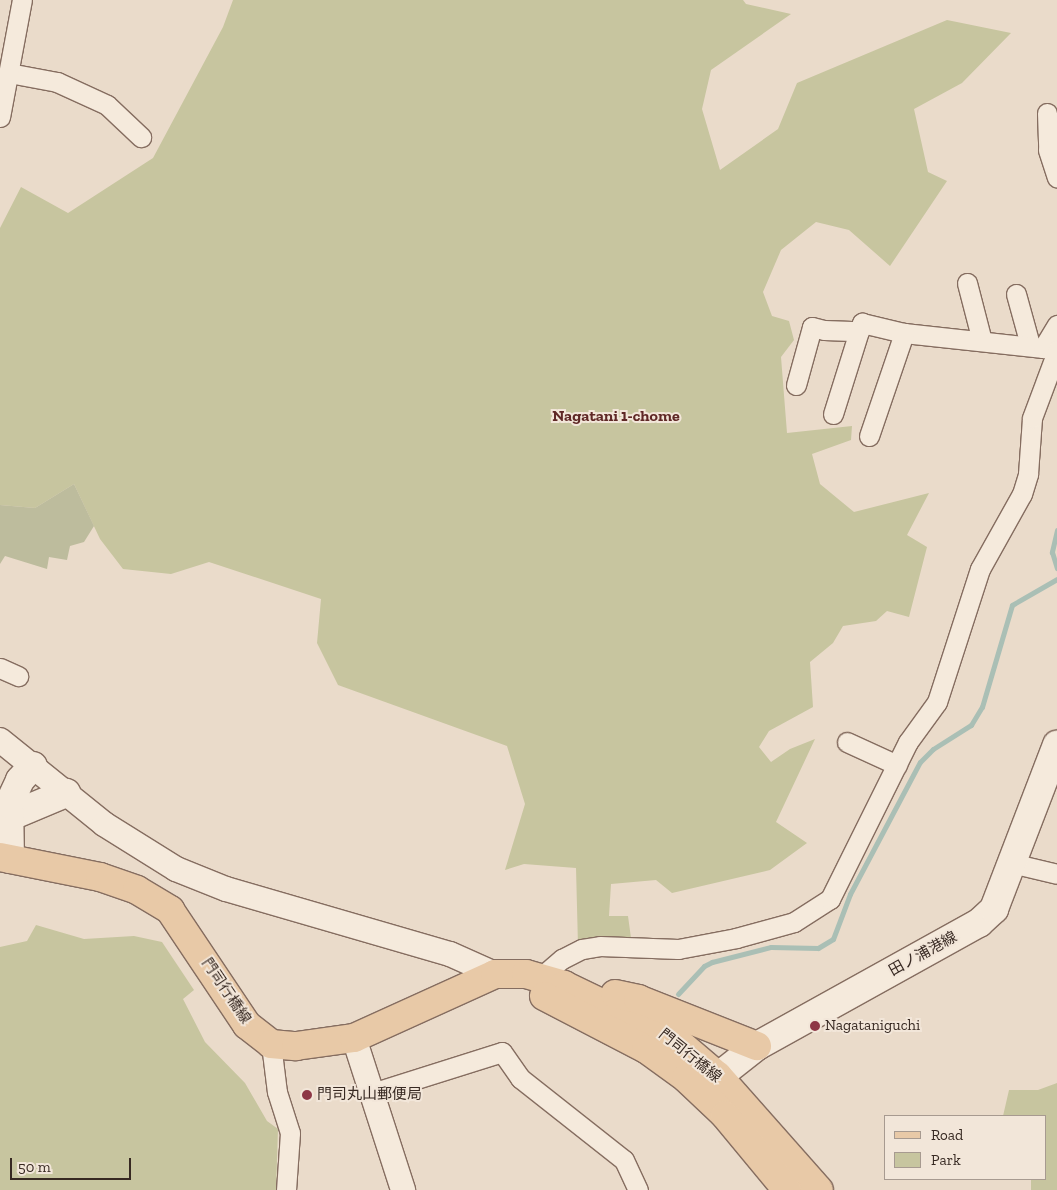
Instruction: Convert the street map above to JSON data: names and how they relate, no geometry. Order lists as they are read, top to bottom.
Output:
{
  "streets": {
    "main road": ["田ノ浦港線", "門司行橋線"]
  },
  "crossings": [
    ["田ノ浦港線", "門司行橋線"]
  ],
  "districts": ["Nagatani 1-chome"],
  "places": ["Nagataniguchi", "門司丸山郵便局"],
  "legend": ["Road", "Park"],
  "scale_bar": "50 m"
}
